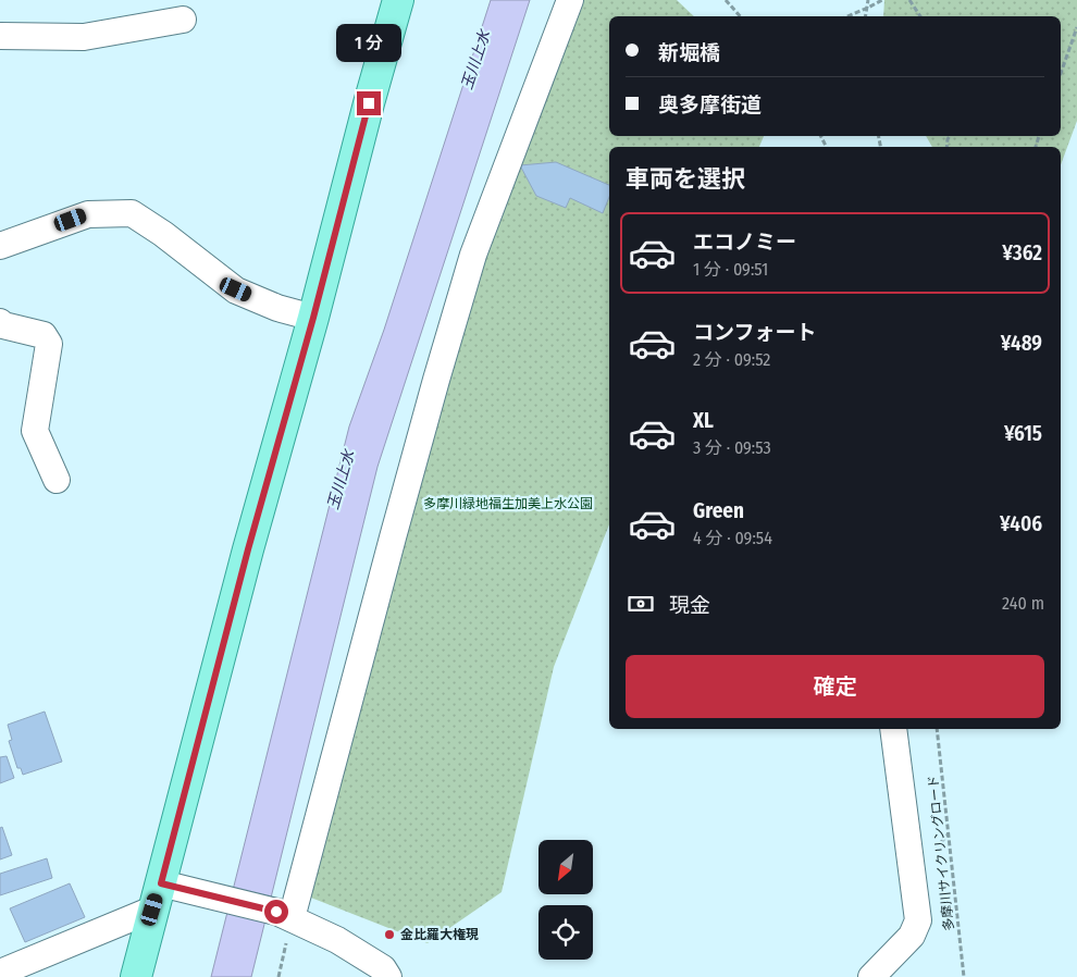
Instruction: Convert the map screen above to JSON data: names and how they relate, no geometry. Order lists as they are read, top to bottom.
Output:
{
  "streets": {
    "path": ["多摩川サイクリングロード"]
  },
  "water": ["玉川上水"],
  "parks": ["多摩川緑地福生加美上水公園"],
  "places": ["金比羅大権現"],
  "north": "bottom left",
  "page": {
    "banner": ["新堀橋", "奥多摩街道"],
    "bubble": "1 分",
    "heading": "車両を選択",
    "list": [
      {
        "name": "エコノミー",
        "note": "1 分 · 09:51",
        "value": "¥362"
      },
      {
        "name": "コンフォート",
        "note": "2 分 · 09:52",
        "value": "¥489"
      },
      {
        "name": "XL",
        "note": "3 分 · 09:53",
        "value": "¥615"
      },
      {
        "name": "Green",
        "note": "4 分 · 09:54",
        "value": "¥406"
      }
    ],
    "pay": ["現金", "240 m"],
    "buttons": "確定"
  }
}
